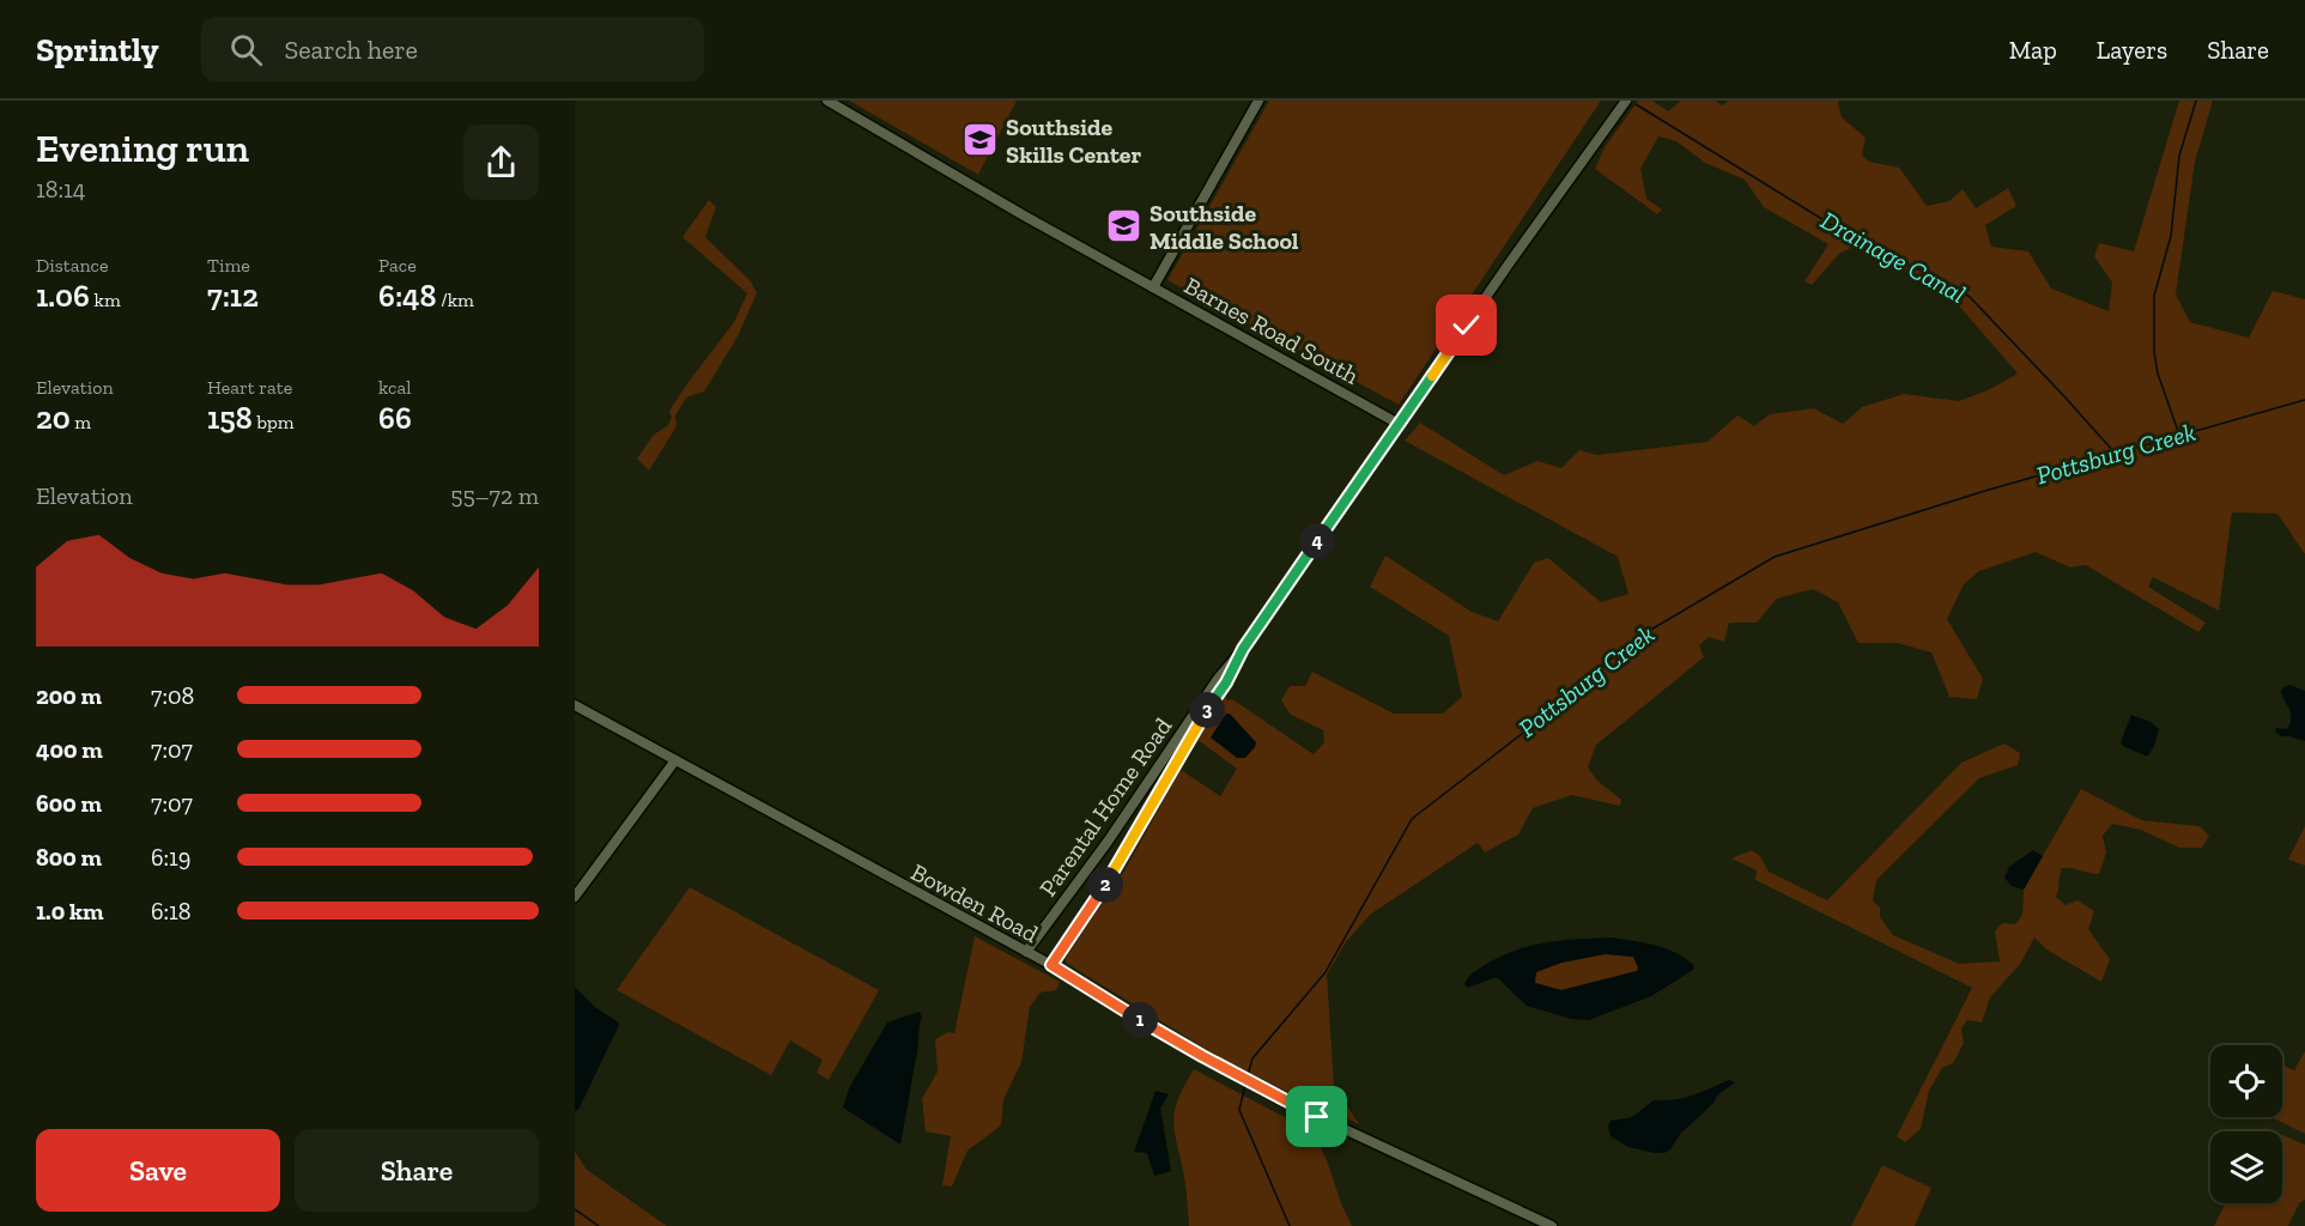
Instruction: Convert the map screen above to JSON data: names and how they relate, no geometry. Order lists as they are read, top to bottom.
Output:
{
  "streets": {
    "main road": ["Barnes Road South", "Parental Home Road", "Bowden Road"]
  },
  "crossings": [
    ["Barnes Road South", "Parental Home Road"],
    ["Parental Home Road", "Bowden Road"]
  ],
  "water": ["Drainage Canal", "Pottsburg Creek"],
  "places": {
    "school or university": ["Southside Skills Center", "Southside Middle School"]
  },
  "page": {
    "header": "Sprintly",
    "search": "Search here",
    "nav": ["Map", "Layers", "Share"],
    "heading": ["Evening run", "18:14"],
    "stats": [
      ["Distance", "1.06 km"],
      ["Time", "7:12"],
      ["Pace", "6:48 /km"],
      ["Elevation", "20 m"],
      ["Heart rate", "158 bpm"],
      ["kcal", "66"]
    ],
    "chart": ["Elevation", "55–72 m"],
    "pins": [
      "4",
      "3",
      "2",
      "1"
    ],
    "list": [
      {
        "name": "200 m",
        "note": "7:08"
      },
      {
        "name": "400 m",
        "note": "7:07"
      },
      {
        "name": "600 m",
        "note": "7:07"
      },
      {
        "name": "800 m",
        "note": "6:19"
      },
      {
        "name": "1.0 km",
        "note": "6:18"
      }
    ],
    "buttons": ["Save", "Share"]
  }
}
